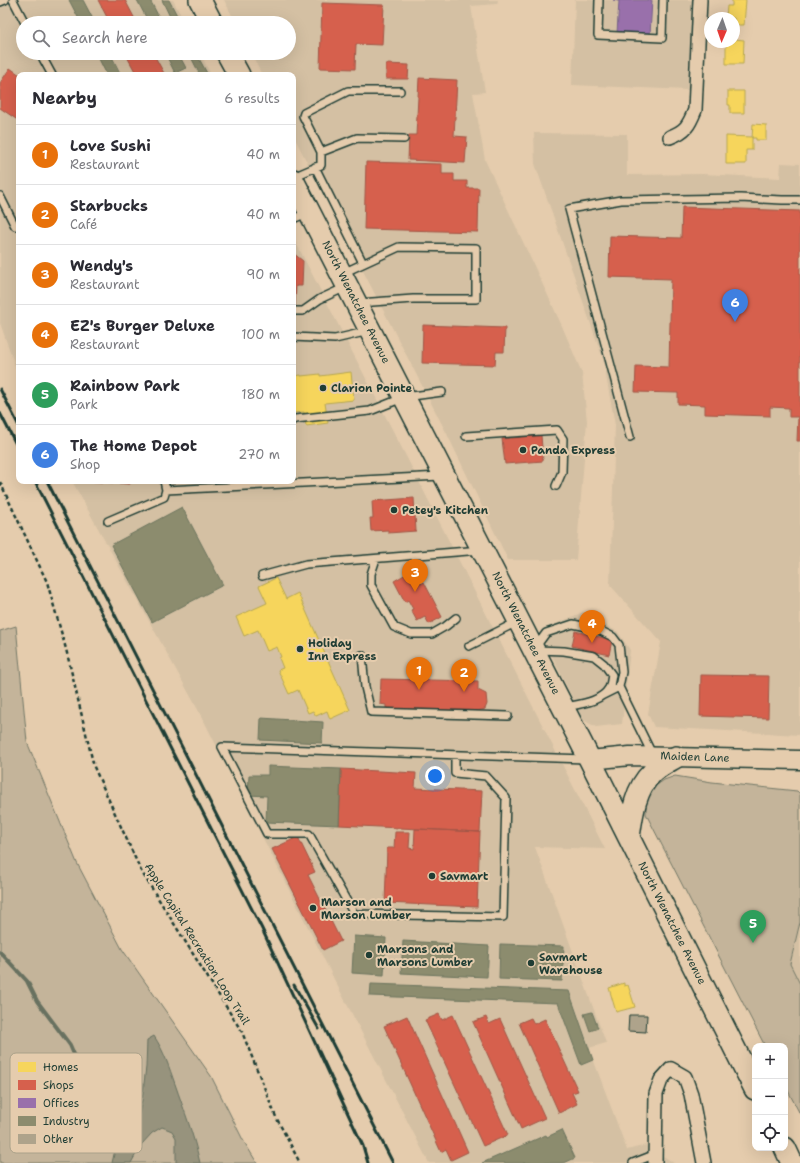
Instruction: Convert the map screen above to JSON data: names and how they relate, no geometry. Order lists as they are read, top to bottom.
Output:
{
  "streets": {
    "main road": ["North Wenatchee Avenue", "Maiden Lane"],
    "path": ["Apple Capital Recreation Loop Trail"]
  },
  "crossings": [
    ["North Wenatchee Avenue", "Maiden Lane"]
  ],
  "places": [
    "Clarion Pointe",
    "Panda Express",
    "Petey's Kitchen",
    "Holiday Inn Express",
    "Savmart",
    "Marson and Marson Lumber",
    "Marsons and Marsons Lumber",
    "Savmart Warehouse"
  ],
  "legend": [
    "Homes",
    "Shops",
    "Offices",
    "Industry",
    "Other"
  ],
  "north": "bottom",
  "page": {
    "search": "Search here",
    "heading": ["Nearby", "6 results"],
    "list": [
      {
        "mark": "1",
        "name": "Love Sushi",
        "note": "Restaurant",
        "value": "40 m"
      },
      {
        "mark": "2",
        "name": "Starbucks",
        "note": "Café",
        "value": "40 m"
      },
      {
        "mark": "3",
        "name": "Wendy's",
        "note": "Restaurant",
        "value": "90 m"
      },
      {
        "mark": "4",
        "name": "EZ's Burger Deluxe",
        "note": "Restaurant",
        "value": "100 m"
      },
      {
        "mark": "5",
        "name": "Rainbow Park",
        "note": "Park",
        "value": "180 m"
      },
      {
        "mark": "6",
        "name": "The Home Depot",
        "note": "Shop",
        "value": "270 m"
      }
    ],
    "pins": [
      "6",
      "3",
      "4",
      "1",
      "2",
      "5"
    ],
    "map_buttons": ["+", "−"]
  }
}
